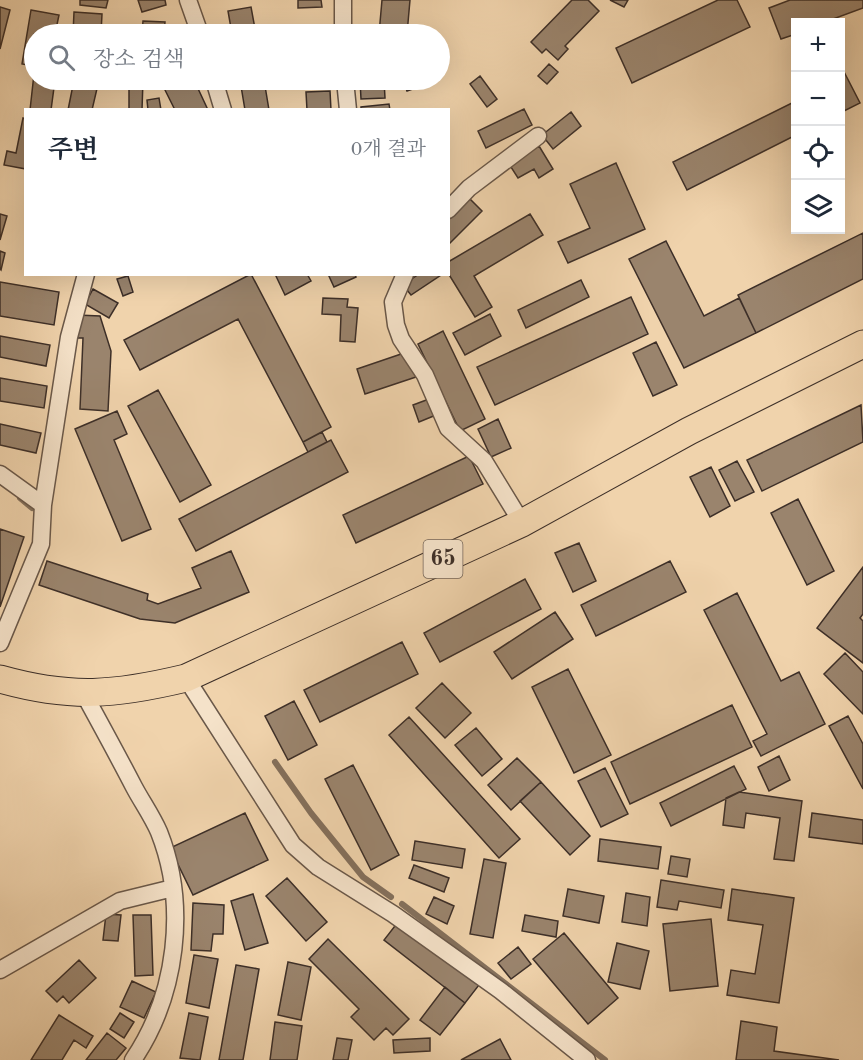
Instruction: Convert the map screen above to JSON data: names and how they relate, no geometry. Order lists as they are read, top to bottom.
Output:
{
  "streets": {
    "main road": ["65"]
  },
  "page": {
    "map_buttons": ["+", "−"],
    "search": "장소 검색",
    "heading": ["주변", "0개 결과"]
  }
}
